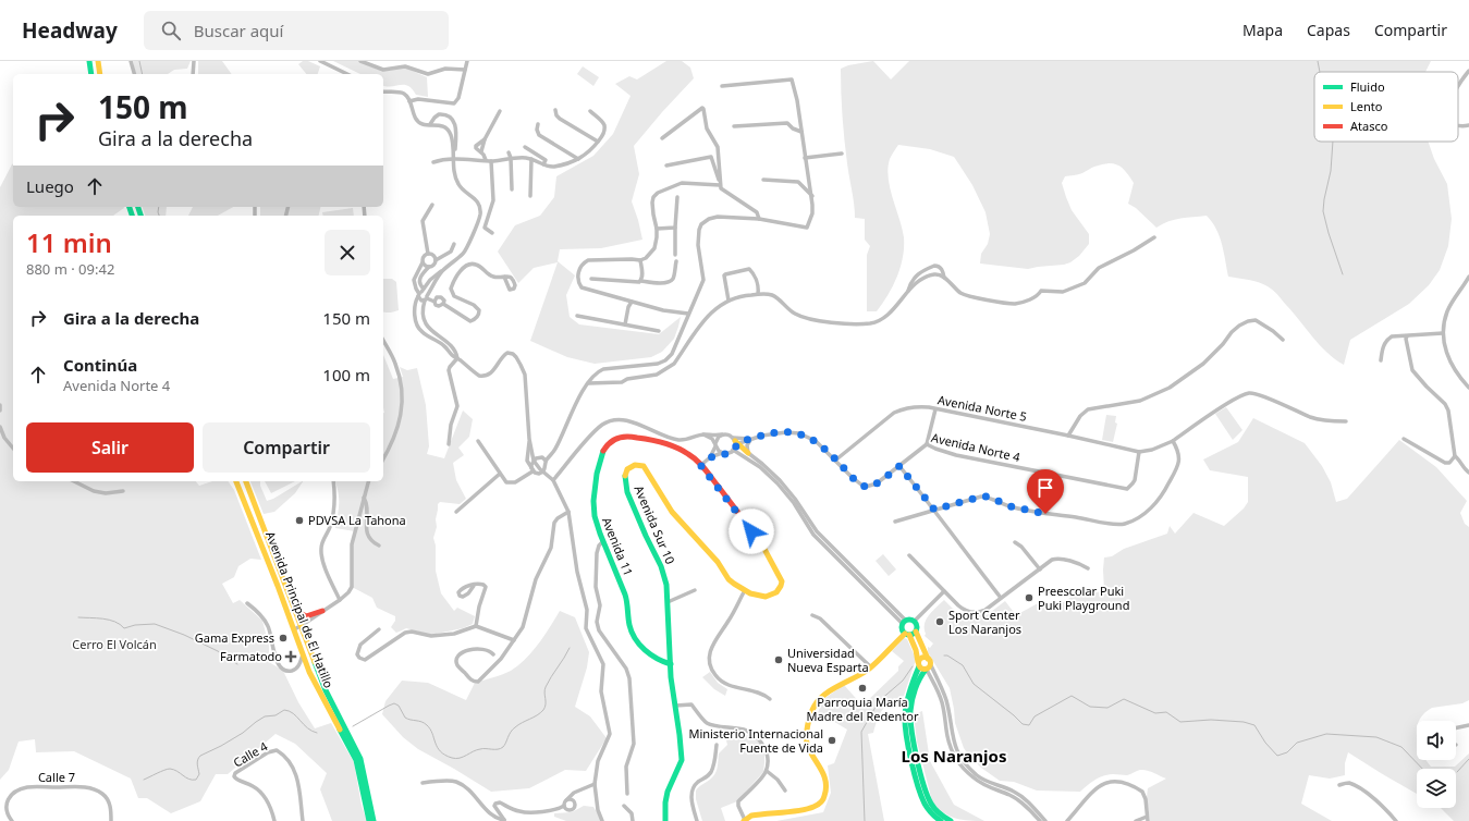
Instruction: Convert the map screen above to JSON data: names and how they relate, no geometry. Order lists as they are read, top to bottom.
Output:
{
  "streets": {
    "main road": ["Avenida Sur 10", "Avenida 11", "Avenida Principal de El Hatillo"],
    "street": [
      "Avenida Norte 5",
      "Avenida Norte 4",
      "Calle 4",
      "Calle 7"
    ]
  },
  "crossings": [
    ["Avenida Norte 5", "Avenida Norte 4"],
    ["Avenida Sur 10", "Avenida 11"]
  ],
  "districts": ["Los Naranjos"],
  "parks": ["Cerro El Volcán"],
  "places": {
    "other": [
      "PDVSA La Tahona",
      "Preescolar Puki Puki Playground",
      "Sport Center Los Naranjos",
      "Gama Express",
      "Universidad Nueva Esparta",
      "Parroquia María Madre del Redentor",
      "Ministerio Internacional Fuente de Vida"
    ],
    "health": ["Farmatodo"]
  },
  "legend": ["Fluido", "Lento", "Atasco"],
  "page": {
    "header": "Headway",
    "search": "Buscar aquí",
    "nav": ["Mapa", "Capas", "Compartir"],
    "turn": ["150 m", "Gira a la derecha"],
    "then": "Luego",
    "heading": ["11 min", "880 m · 09:42"],
    "list": [
      {
        "name": "Gira a la derecha",
        "value": "150 m"
      },
      {
        "name": "Continúa",
        "note": "Avenida Norte 4",
        "value": "100 m"
      }
    ],
    "buttons": ["Salir", "Compartir"]
  }
}
